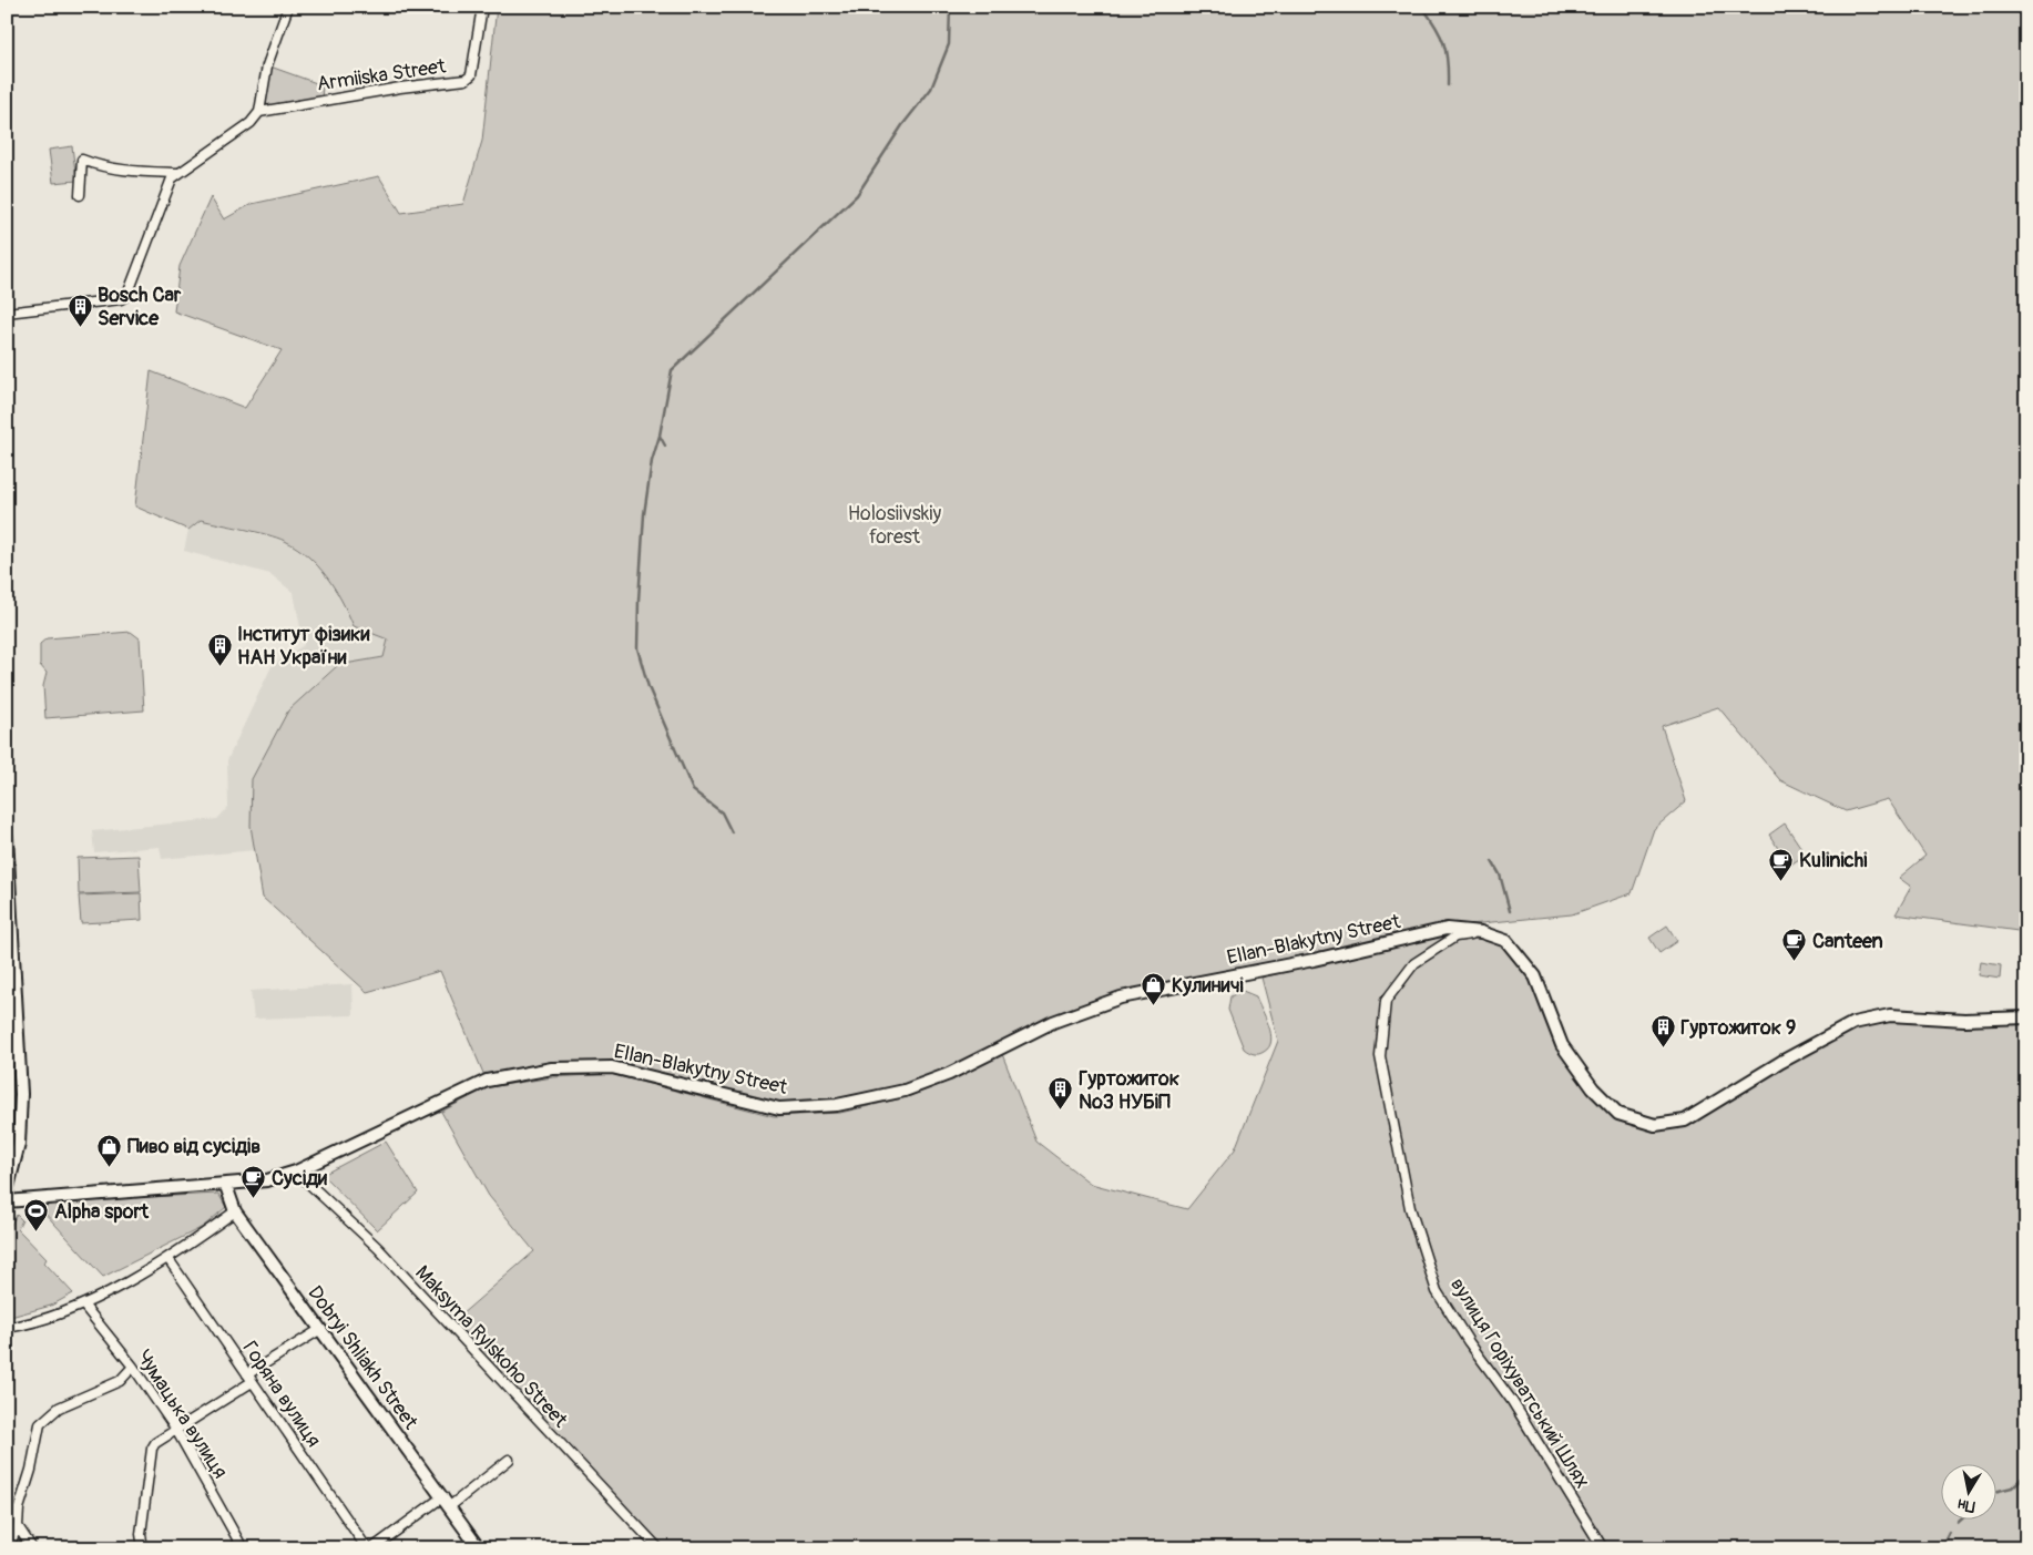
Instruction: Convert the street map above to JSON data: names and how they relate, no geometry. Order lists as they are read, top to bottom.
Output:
{
  "streets": {
    "street": [
      "Armiiska Street",
      "Ellan-Blakytny Street",
      "Maksyma Rylskoho Street",
      "Dobryi Shliakh Street",
      "вулиця Горіхуватський Шлях",
      "Горяна вулиця",
      "Чумацька вулиця"
    ]
  },
  "crossings": [
    ["Ellan-Blakytny Street", "Maksyma Rylskoho Street"],
    ["Ellan-Blakytny Street", "Dobryi Shliakh Street"],
    ["Ellan-Blakytny Street", "вулиця Горіхуватський Шлях"]
  ],
  "parks": ["Holosiivskiy forest"],
  "places": {
    "building": [
      "Bosch Car Service",
      "Інститут фізики НАН України",
      "Гуртожиток 9",
      "Гуртожиток №3 НУБіП"
    ],
    "cafe": ["Kulinichi", "Canteen", "Сусіди"],
    "shop": ["Кулиничі", "Пиво від сусідів"],
    "sports": ["Alpha sport"]
  },
  "north": "bottom"
}
